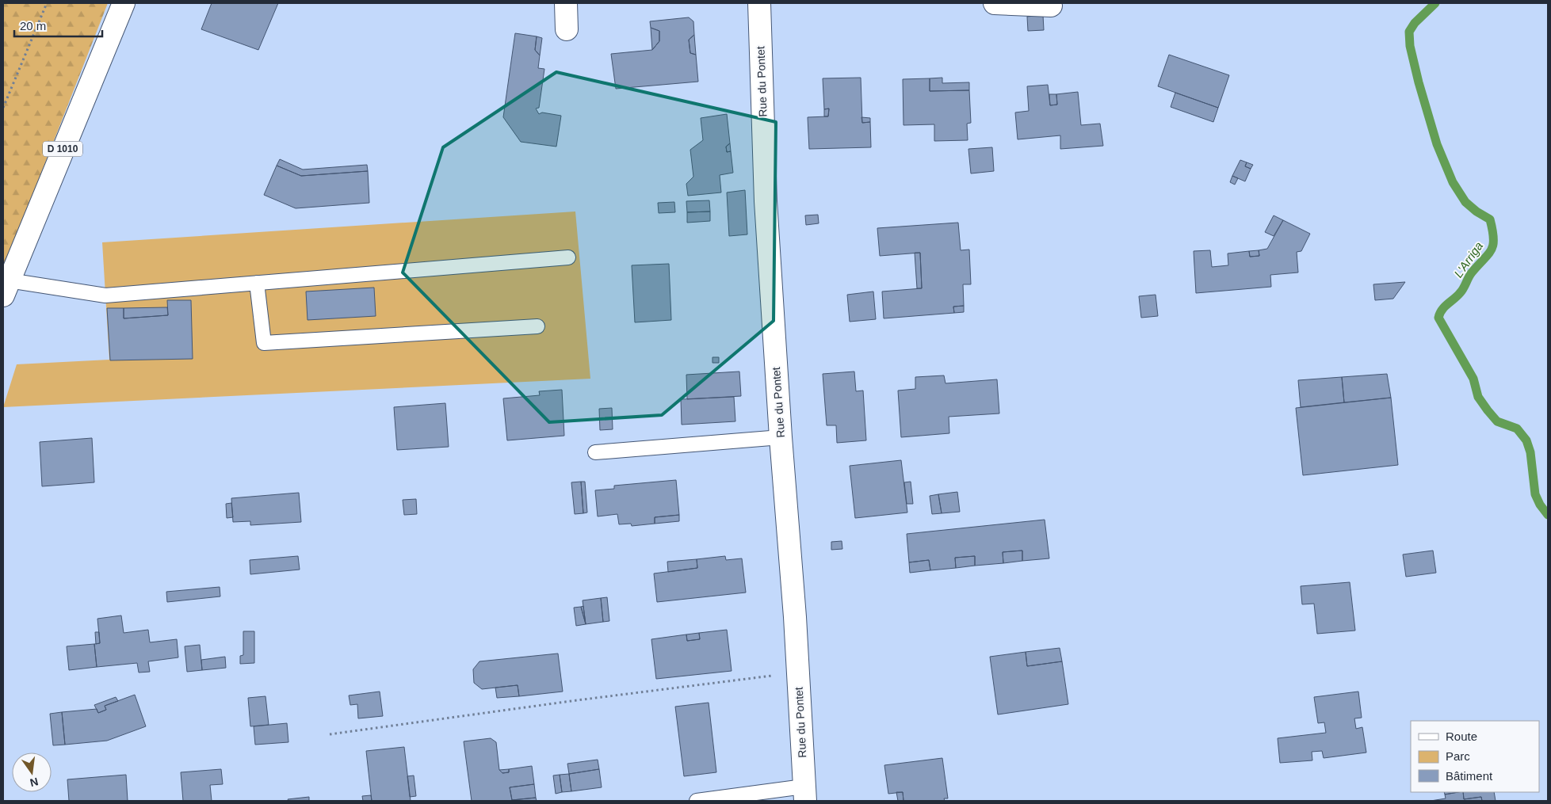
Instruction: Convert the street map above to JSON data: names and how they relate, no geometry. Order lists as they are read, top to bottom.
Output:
{
  "streets": {
    "street": ["Rue du Pontet", "D 1010"]
  },
  "water": ["L'Arriga"],
  "legend": ["Route", "Parc", "Bâtiment"],
  "scale_bar": "20 m",
  "north": "bottom"
}
